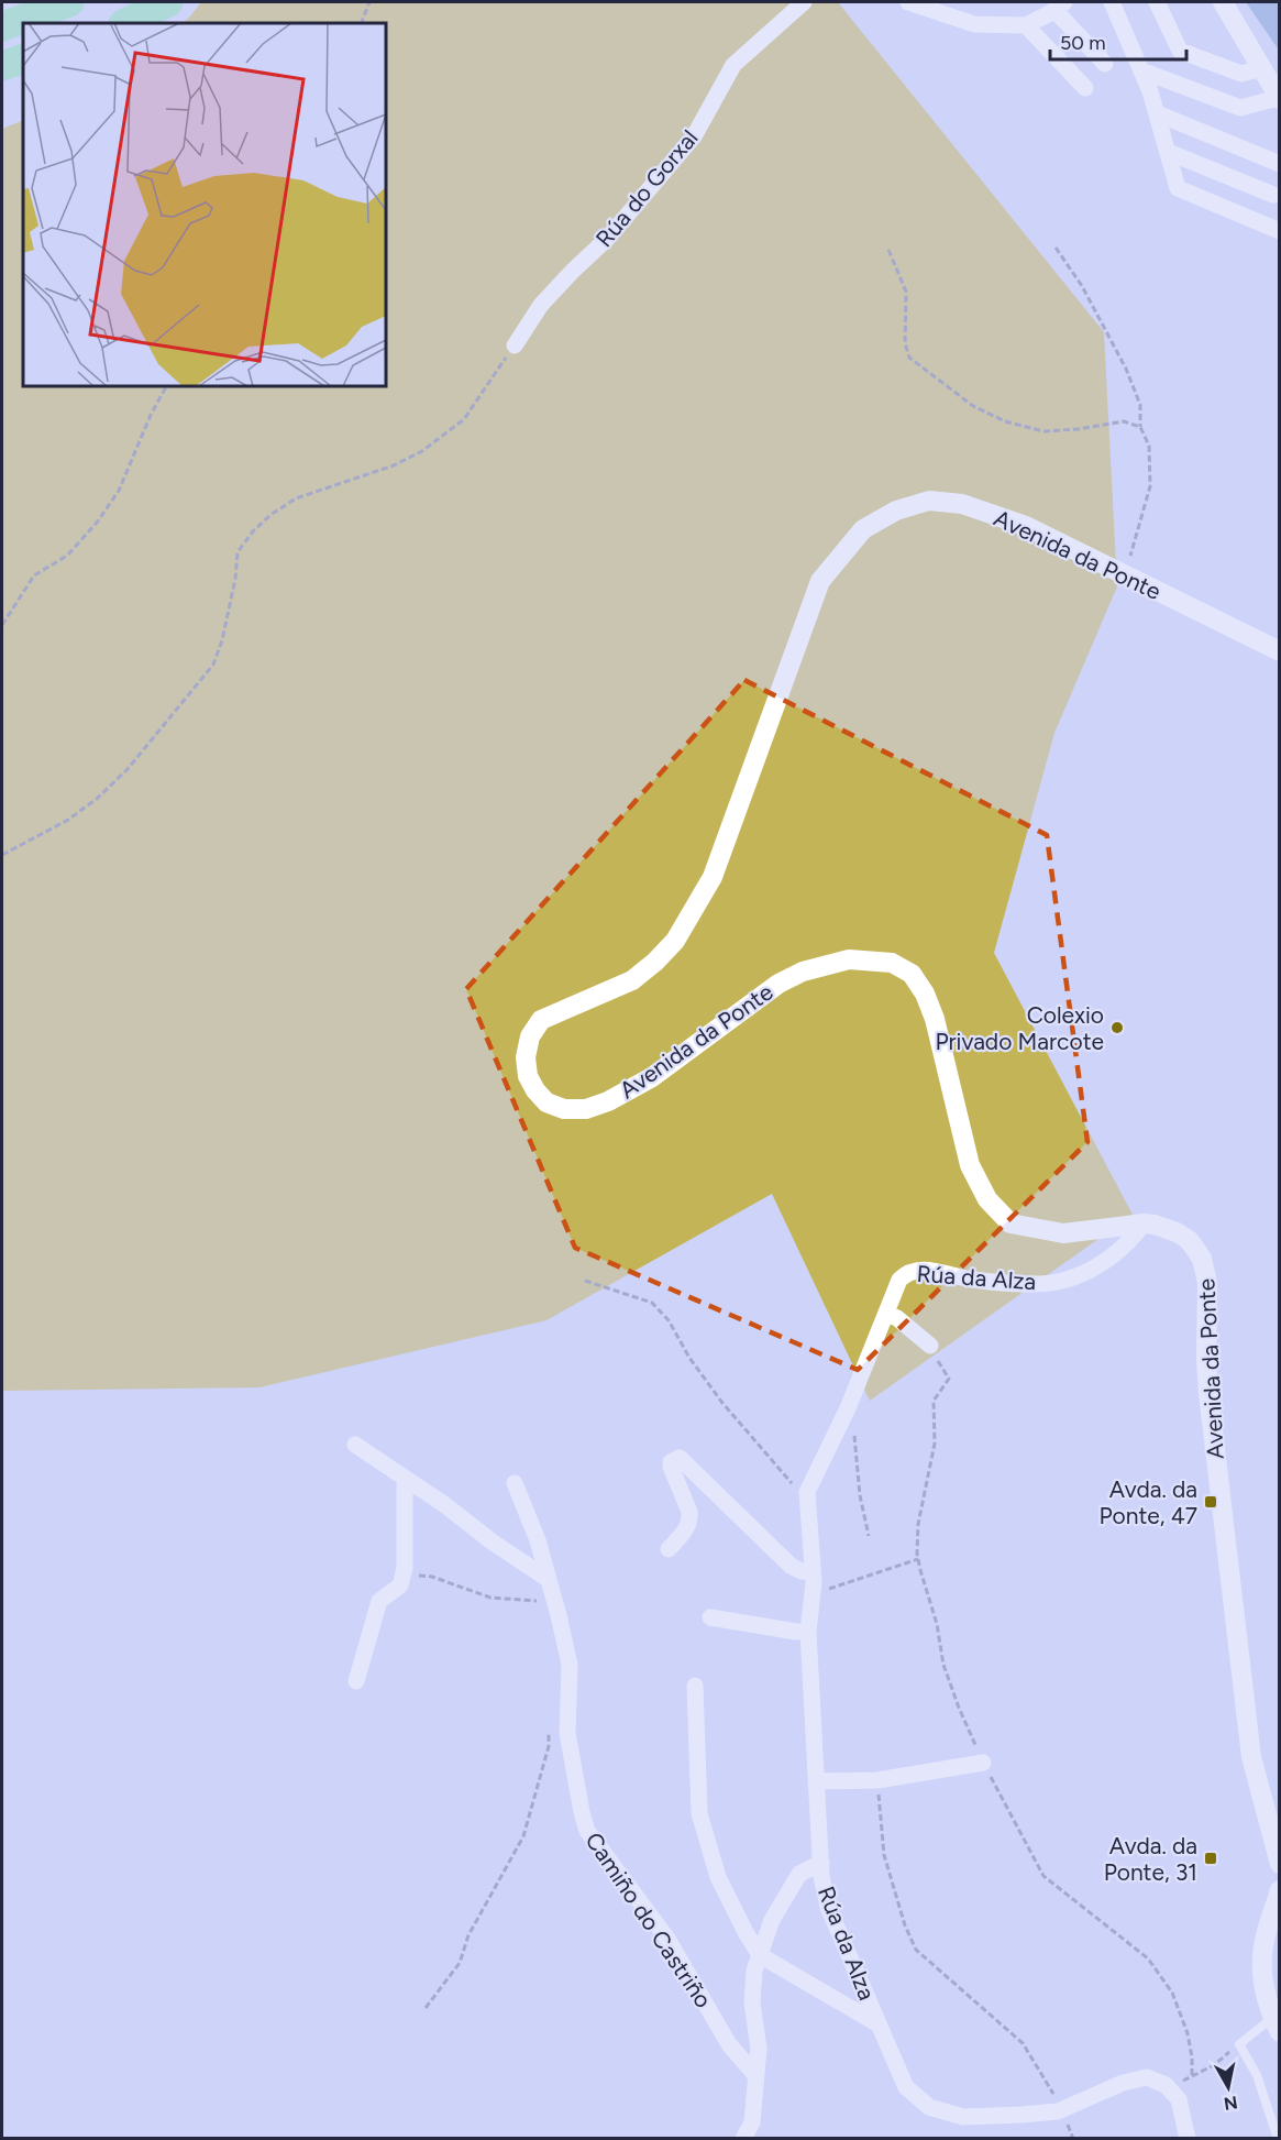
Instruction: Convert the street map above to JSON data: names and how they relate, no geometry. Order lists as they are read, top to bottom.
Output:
{
  "streets": {
    "street": [
      "Rúa do Gorxal",
      "Avenida da Ponte",
      "Rúa da Alza",
      "Camiño do Castriño"
    ]
  },
  "crossings": [
    ["Avenida da Ponte", "Rúa da Alza"]
  ],
  "places": {
    "other": ["Colexio Privado Marcote"],
    "transit": ["Avda. da Ponte, 47", "Avda. da Ponte, 31"]
  },
  "scale_bar": "50 m",
  "north": "bottom"
}
